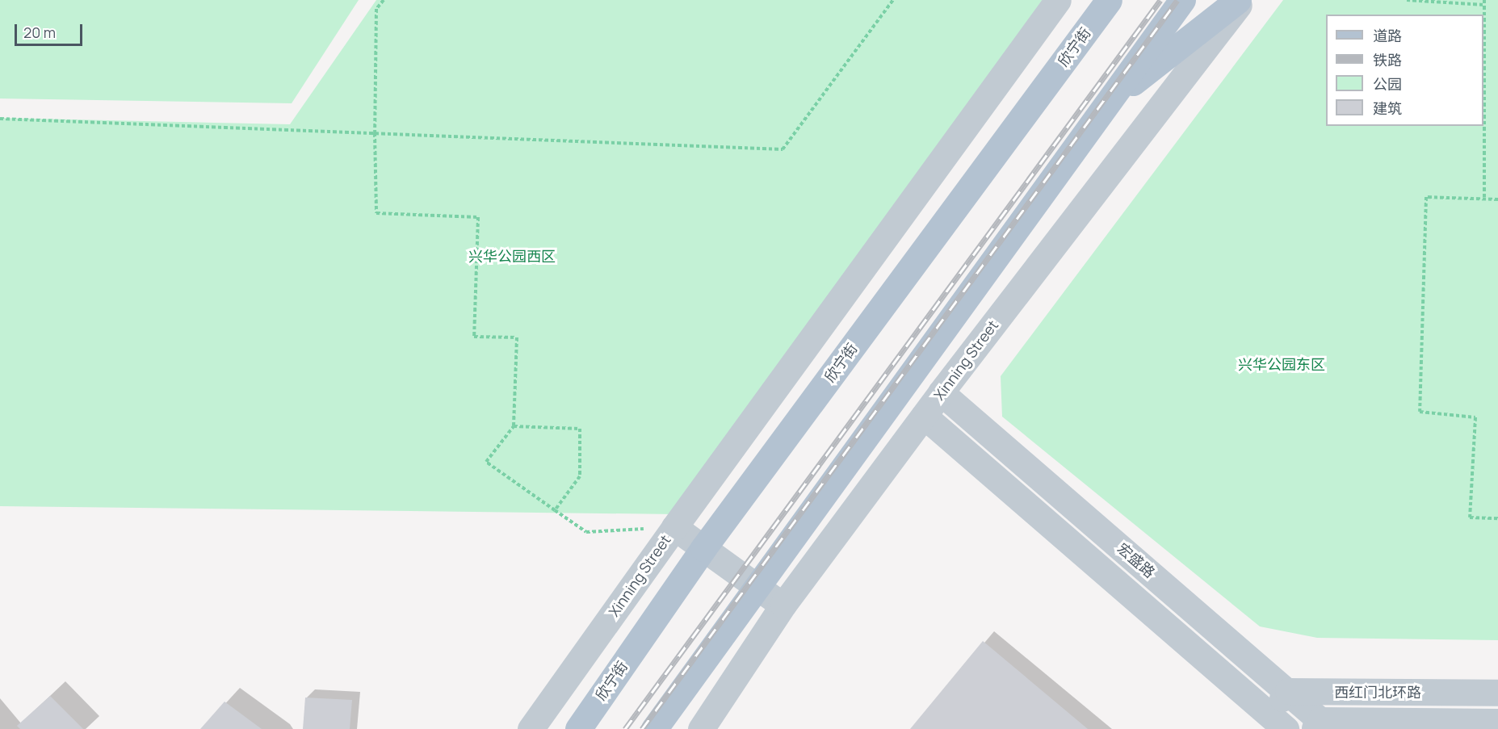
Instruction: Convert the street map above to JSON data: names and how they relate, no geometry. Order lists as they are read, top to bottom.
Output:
{
  "streets": {
    "main road": ["欣宁街"],
    "street": ["Xinning Street", "宏盛路", "西红门北环路"]
  },
  "crossings": [
    ["Xinning Street", "宏盛路"],
    ["宏盛路", "西红门北环路"]
  ],
  "parks": ["兴华公园西区", "兴华公园东区"],
  "legend": [
    "道路",
    "铁路",
    "公园",
    "建筑"
  ],
  "scale_bar": "20 m"
}
